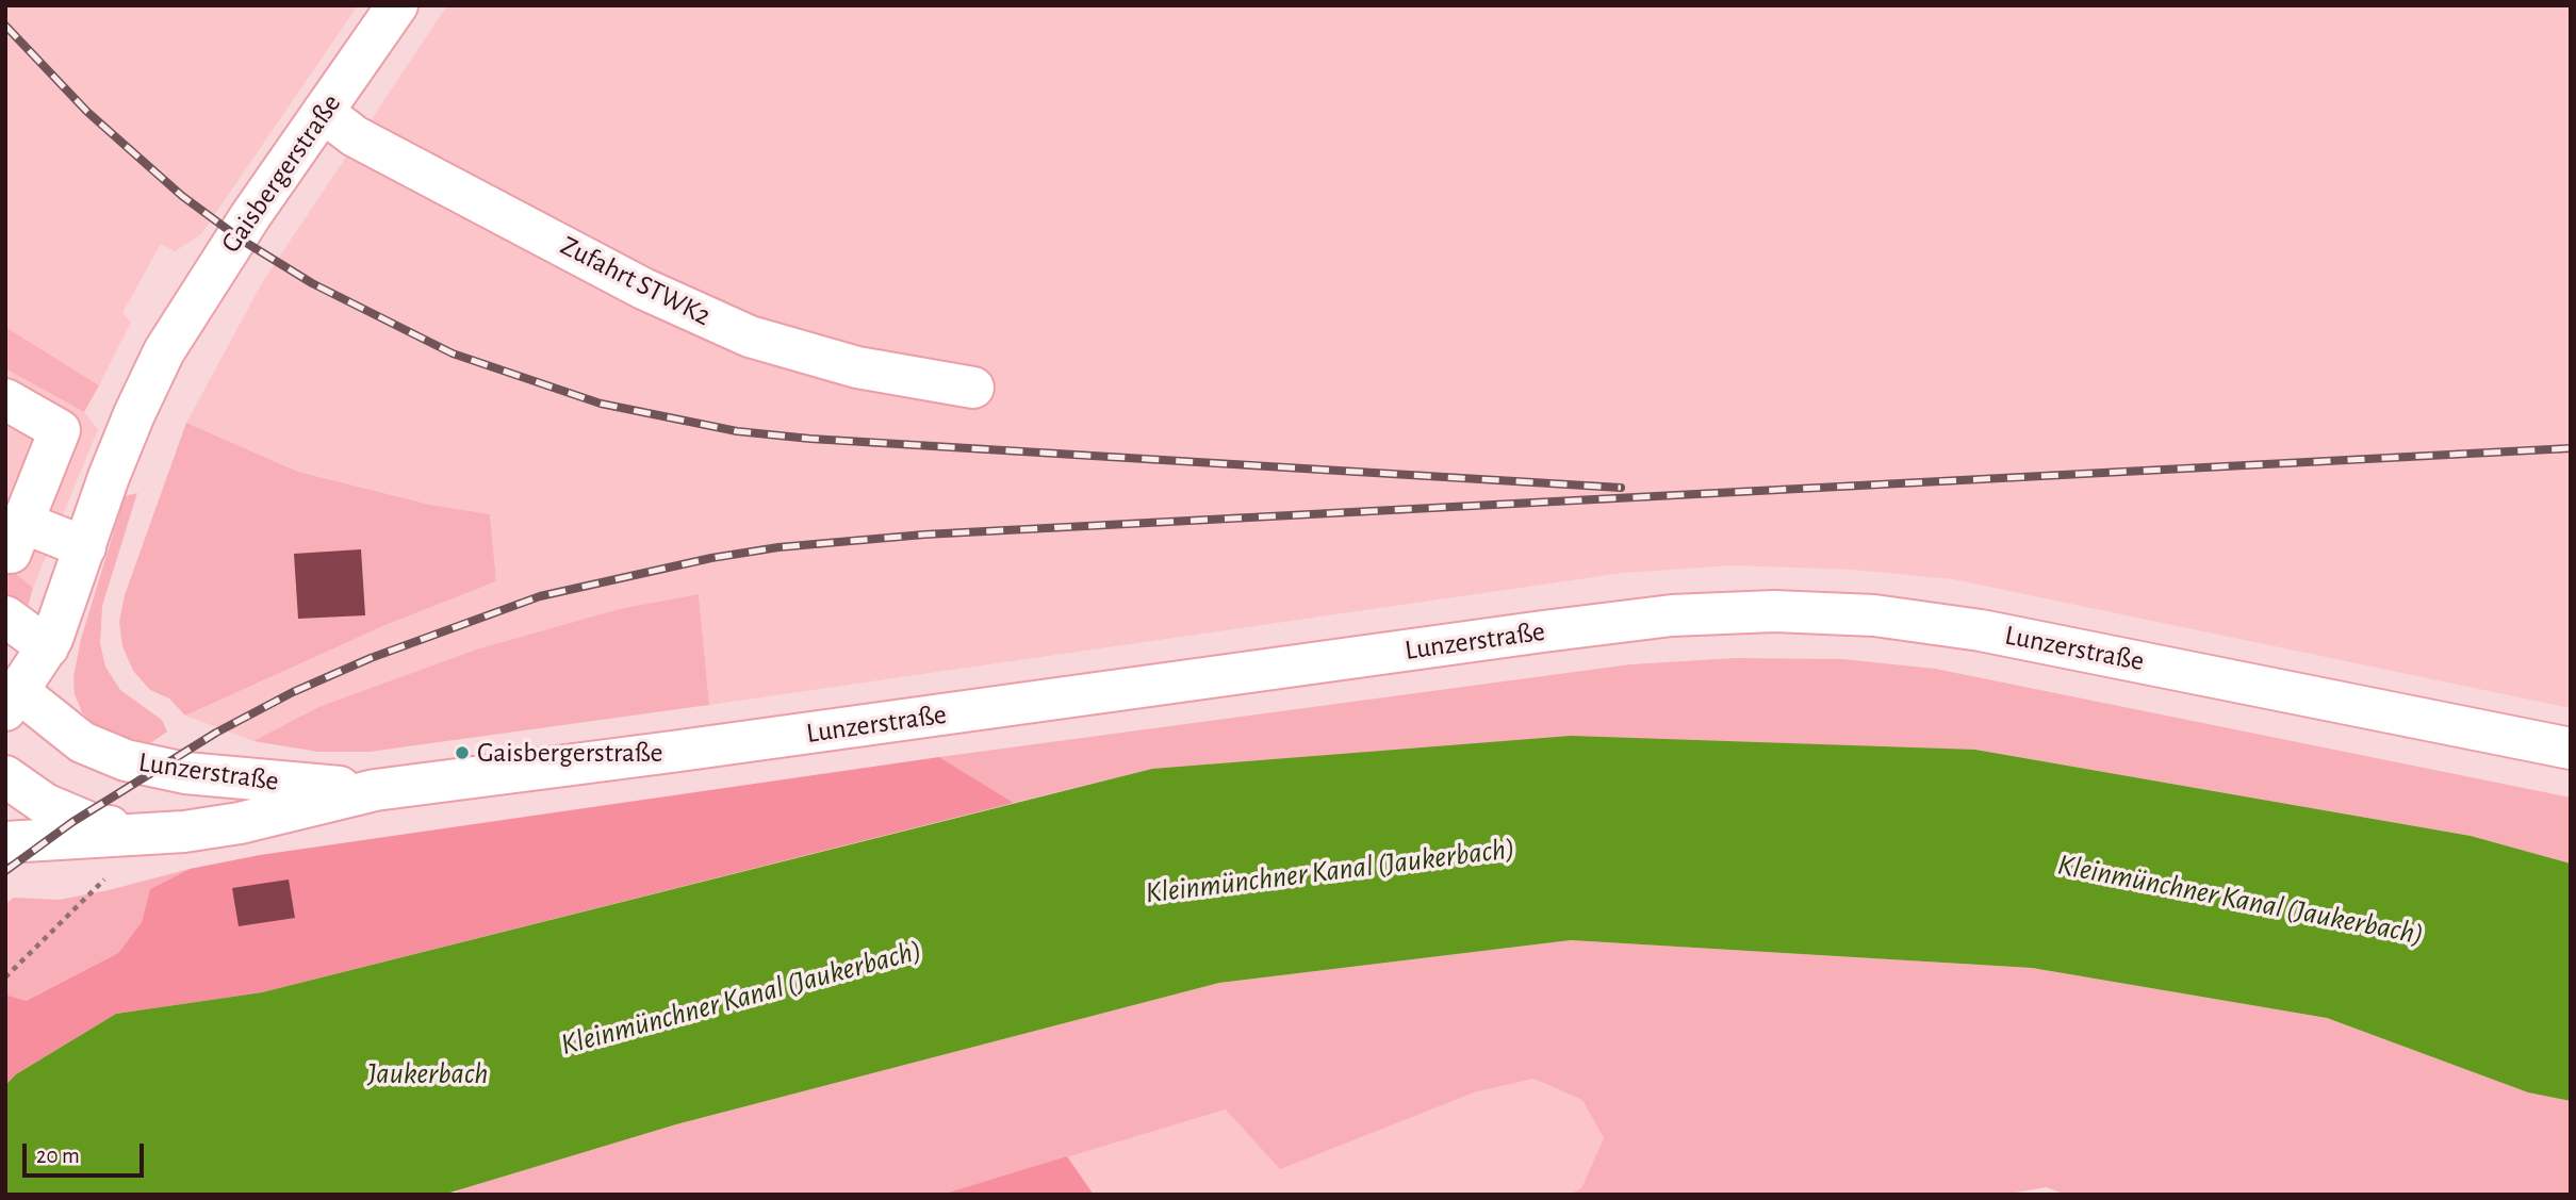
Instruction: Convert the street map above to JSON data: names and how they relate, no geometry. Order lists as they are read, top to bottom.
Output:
{
  "streets": {
    "street": ["Gaisbergerstraße", "Zufahrt STWK2", "Lunzerstraße"]
  },
  "crossings": [
    ["Gaisbergerstraße", "Zufahrt STWK2"],
    ["Gaisbergerstraße", "Lunzerstraße"]
  ],
  "water": ["Kleinmünchner Kanal (Jaukerbach)", "Jaukerbach"],
  "places": ["Gaisbergerstraße"],
  "scale_bar": "20 m"
}
